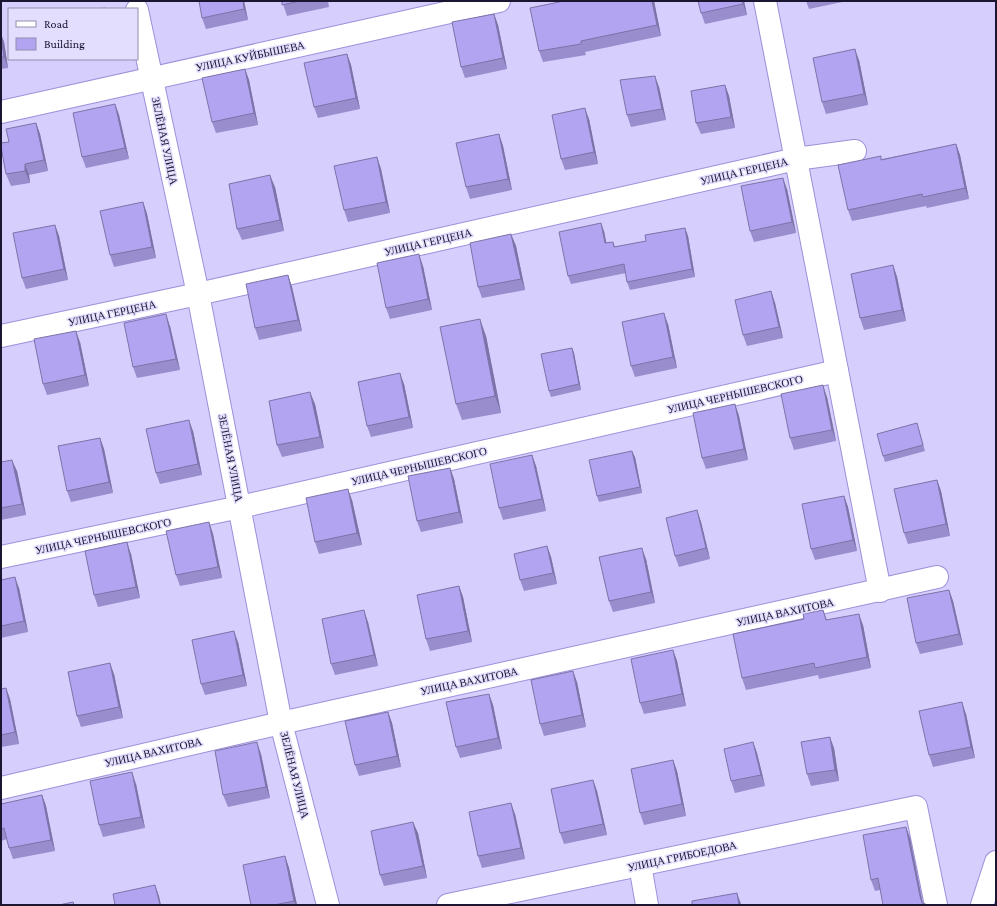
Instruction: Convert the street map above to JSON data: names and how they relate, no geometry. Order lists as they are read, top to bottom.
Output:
{
  "streets": {
    "street": [
      "УЛИЦА КУЙБЫШЕВА",
      "ЗЕЛЁНАЯ УЛИЦА",
      "УЛИЦА ГЕРЦЕНА",
      "УЛИЦА ЧЕРНЫШЕВСКОГО",
      "УЛИЦА ВАХИТОВА",
      "УЛИЦА ГРИБОЕДОВА"
    ]
  },
  "crossings": [
    ["УЛИЦА КУЙБЫШЕВА", "ЗЕЛЁНАЯ УЛИЦА"],
    ["ЗЕЛЁНАЯ УЛИЦА", "УЛИЦА ГЕРЦЕНА"],
    ["ЗЕЛЁНАЯ УЛИЦА", "УЛИЦА ЧЕРНЫШЕВСКОГО"],
    ["ЗЕЛЁНАЯ УЛИЦА", "УЛИЦА ВАХИТОВА"]
  ],
  "legend": ["Road", "Building"]
}
